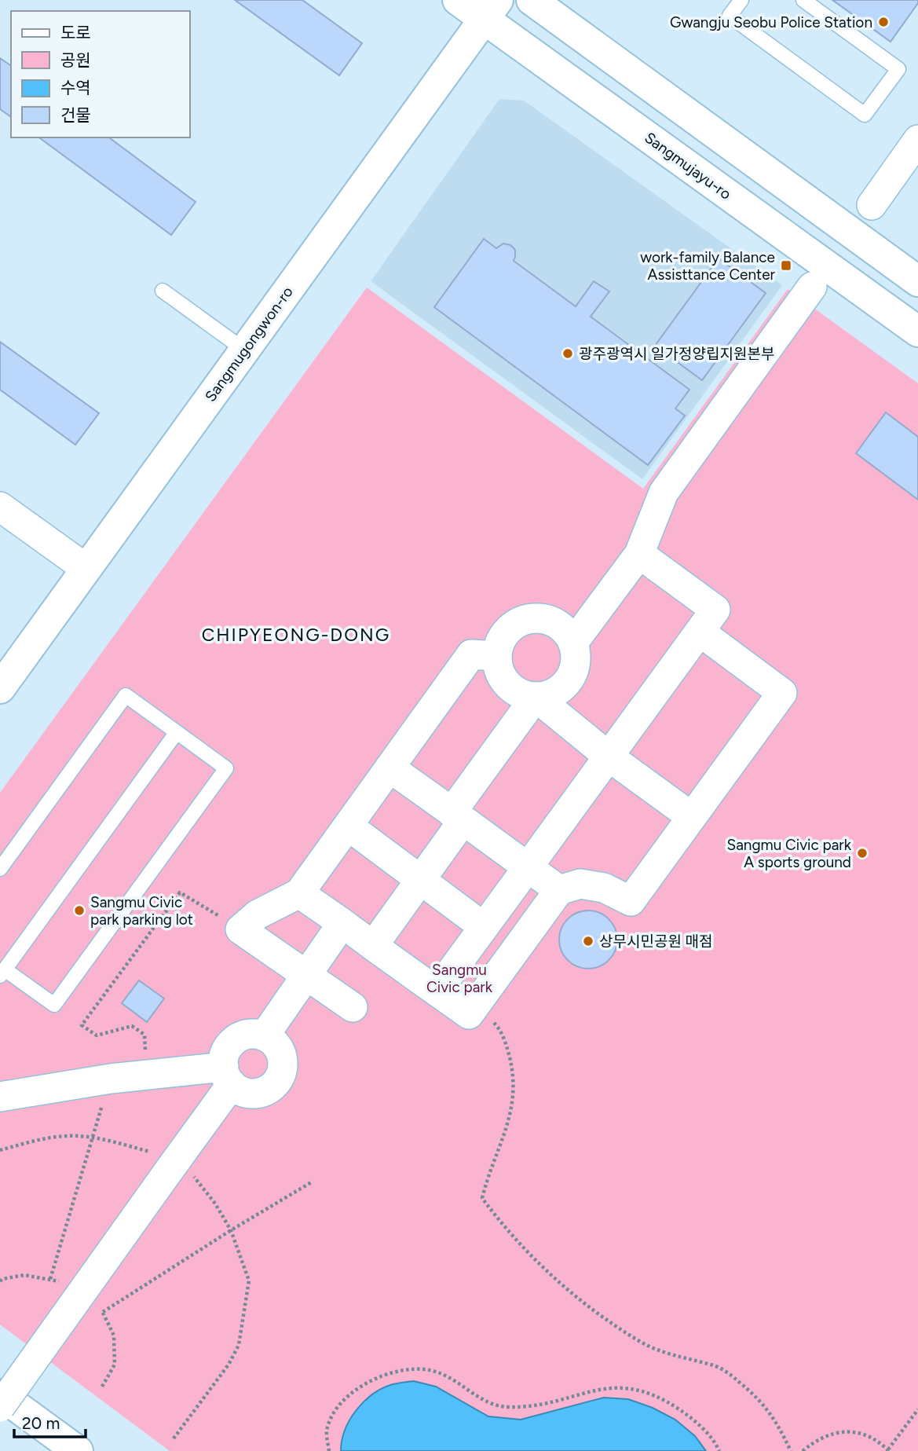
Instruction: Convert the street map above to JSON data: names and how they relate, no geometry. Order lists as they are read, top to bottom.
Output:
{
  "streets": {
    "street": ["Sangmujayu-ro", "Sangmugongwon-ro"]
  },
  "crossings": [
    ["Sangmujayu-ro", "Sangmugongwon-ro"]
  ],
  "districts": ["CHIPYEONG-DONG"],
  "parks": ["Sangmu Civic park"],
  "places": {
    "other": [
      "Gwangju Seobu Police Station",
      "광주광역시 일가정양립지원본부",
      "Sangmu Civic park A sports ground",
      "Sangmu Civic park parking lot",
      "상무시민공원 매점"
    ],
    "transit": ["work-family Balance Assisttance Center"]
  },
  "legend": [
    "도로",
    "공원",
    "수역",
    "건물"
  ],
  "scale_bar": "20 m"
}
